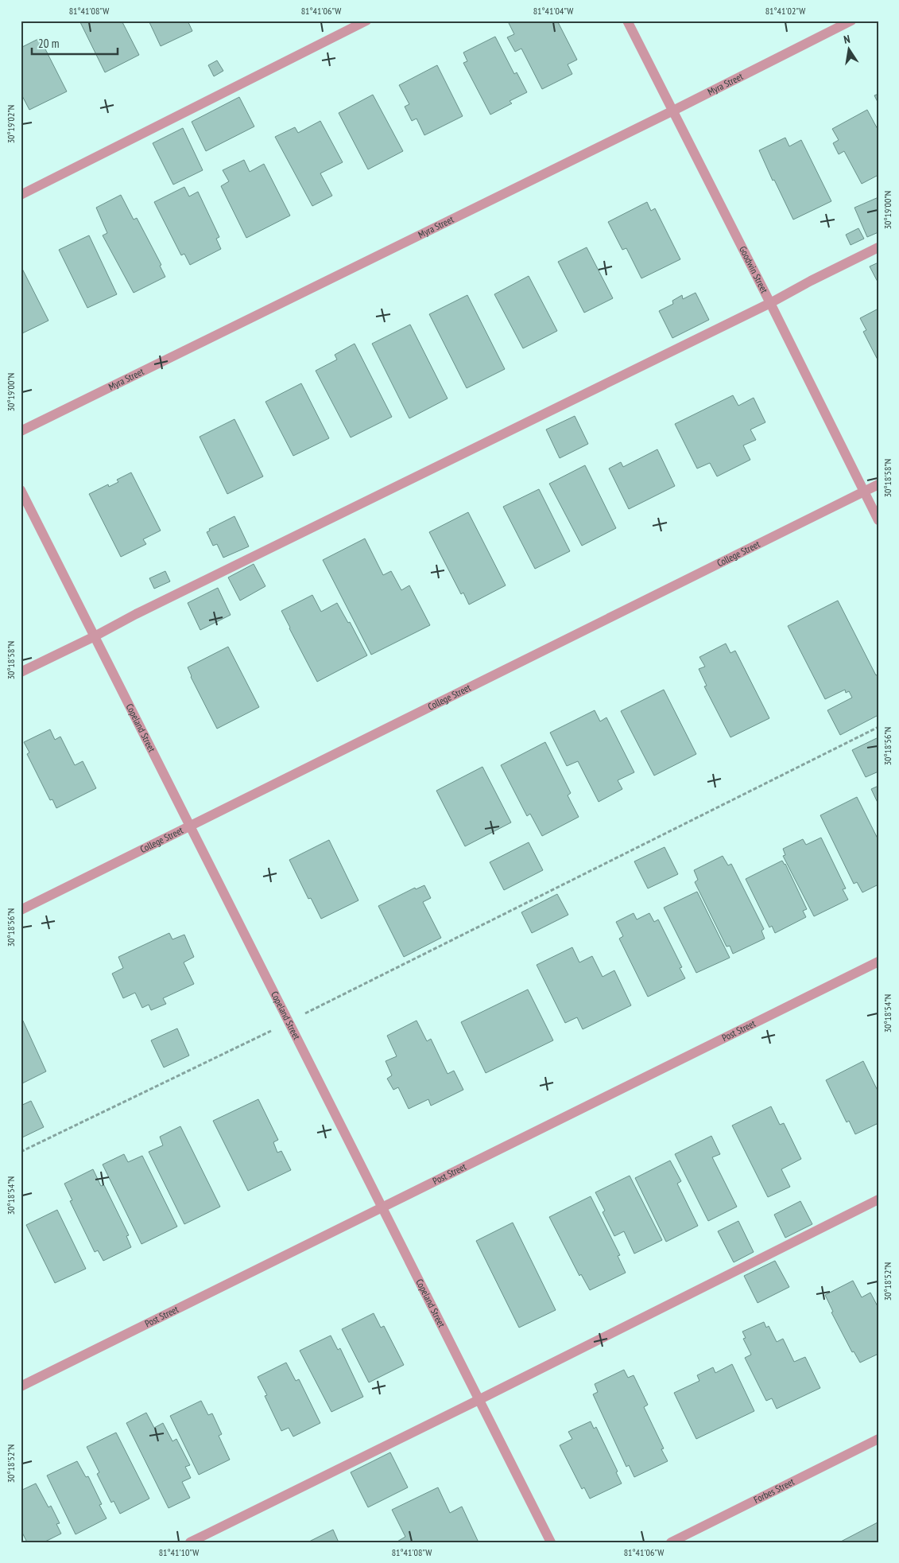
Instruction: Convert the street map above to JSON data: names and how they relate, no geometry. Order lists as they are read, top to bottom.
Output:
{
  "streets": {
    "street": [
      "Myra Street",
      "Goodwin Street",
      "College Street",
      "Copeland Street",
      "Post Street",
      "Forbes Street"
    ]
  },
  "crossings": [
    ["Myra Street", "Goodwin Street"],
    ["Goodwin Street", "College Street"],
    ["College Street", "Copeland Street"],
    ["Copeland Street", "Post Street"]
  ],
  "scale_bar": "20 m",
  "north": "top",
  "coordinates": [
    "81°41'08\"W",
    "81°41'06\"W",
    "81°41'04\"W",
    "81°41'02\"W",
    "30°19'02\"N",
    "30°19'00\"N",
    "30°18'58\"N",
    "30°18'56\"N",
    "30°18'54\"N",
    "30°18'52\"N",
    "81°41'10\"W"
  ]
}
